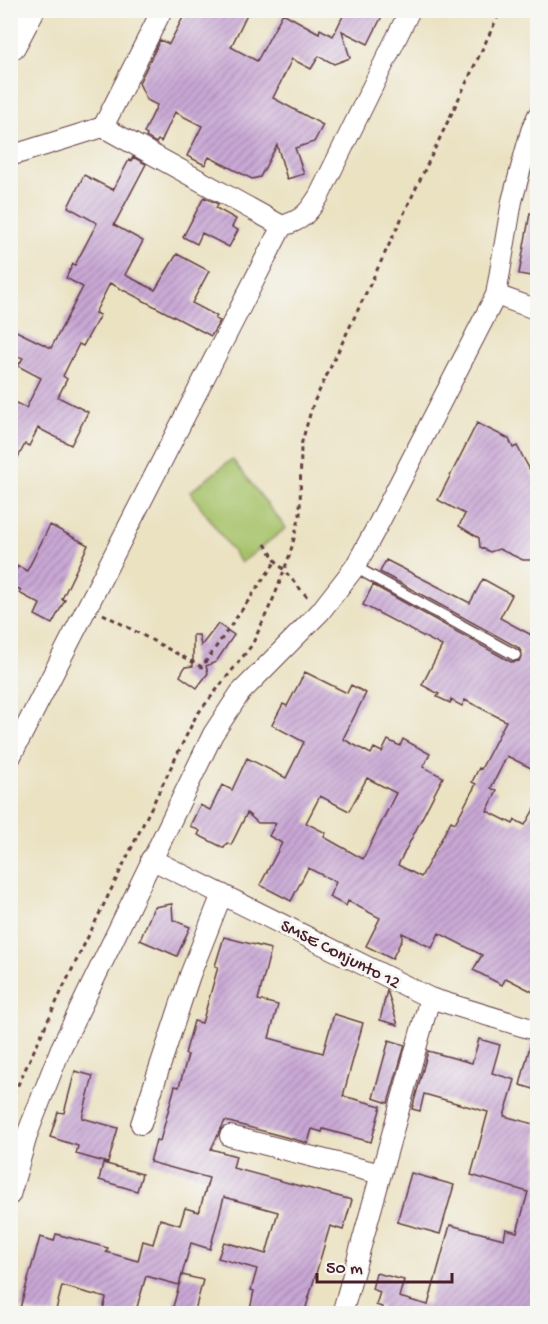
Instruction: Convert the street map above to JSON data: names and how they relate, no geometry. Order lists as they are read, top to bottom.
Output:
{
  "streets": {
    "street": ["SMSE Conjunto 12"]
  },
  "scale_bar": "50 m"
}
